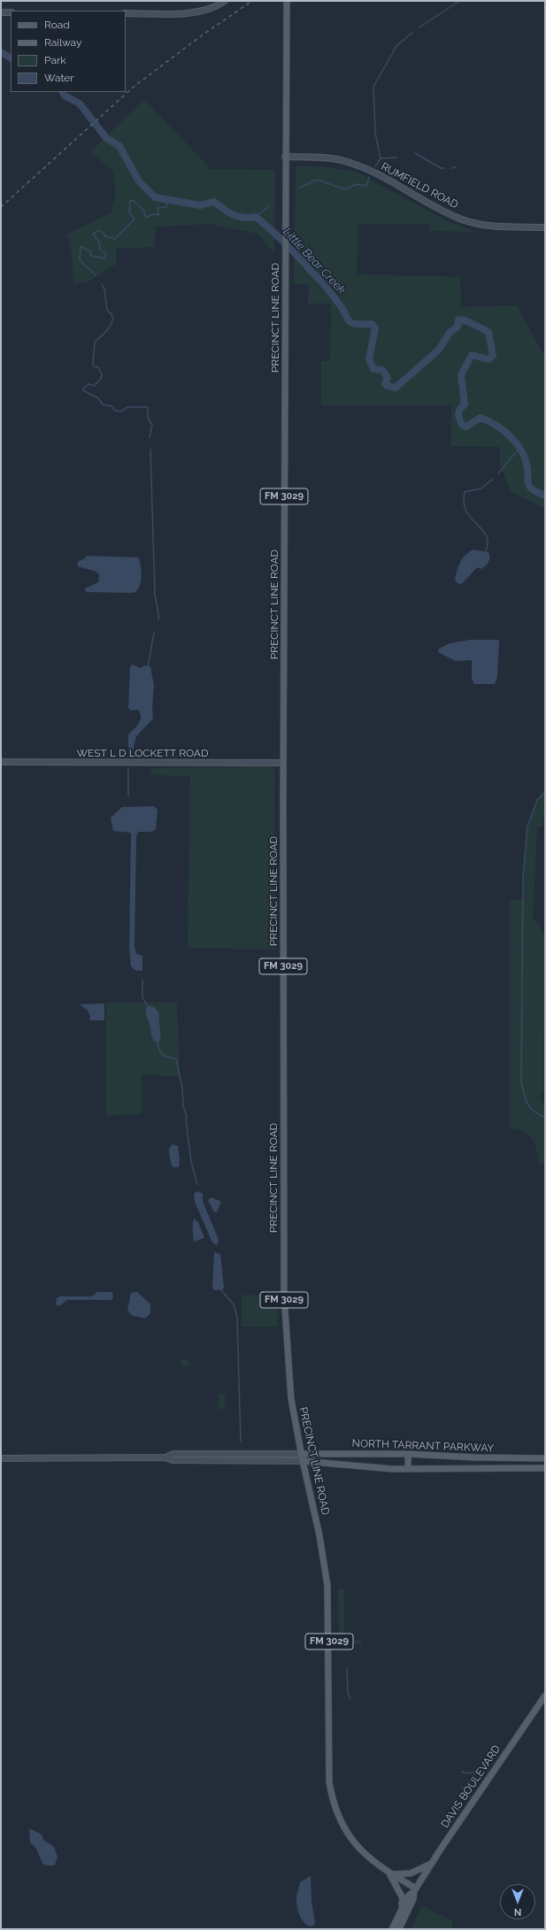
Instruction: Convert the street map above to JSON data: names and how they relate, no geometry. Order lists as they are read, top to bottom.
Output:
{
  "streets": {
    "main road": [
      "RUMFIELD ROAD",
      "PRECINCT LINE ROAD",
      "FM 3029",
      "WEST L D LOCKETT ROAD",
      "NORTH TARRANT PARKWAY",
      "DAVIS BOULEVARD"
    ]
  },
  "crossings": [
    ["RUMFIELD ROAD", "PRECINCT LINE ROAD"],
    ["PRECINCT LINE ROAD", "WEST L D LOCKETT ROAD"],
    ["PRECINCT LINE ROAD", "NORTH TARRANT PARKWAY"],
    ["PRECINCT LINE ROAD", "DAVIS BOULEVARD"]
  ],
  "water": ["Little Bear Creek"],
  "legend": [
    "Road",
    "Railway",
    "Park",
    "Water"
  ],
  "north": "bottom"
}
